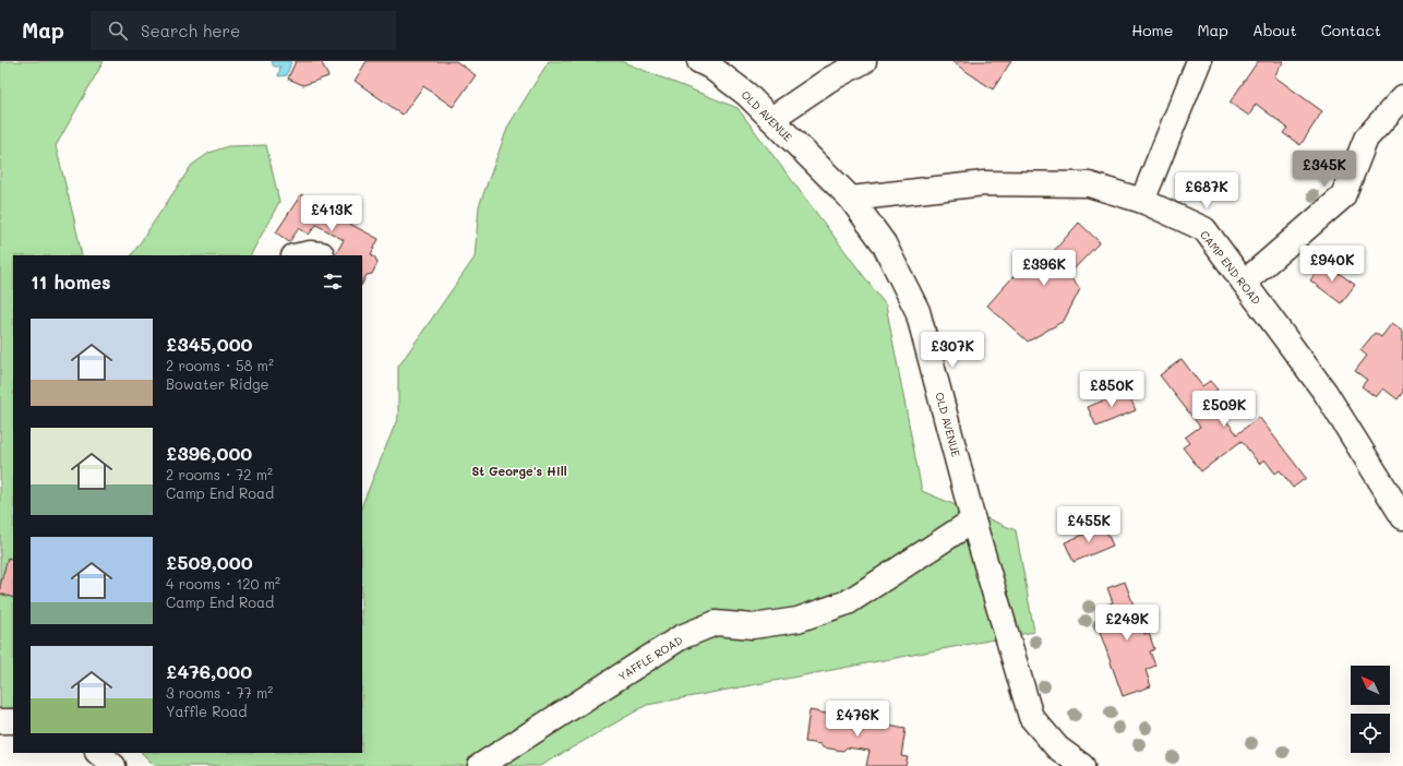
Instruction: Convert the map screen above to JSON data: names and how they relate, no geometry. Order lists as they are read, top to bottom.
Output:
{
  "streets": {
    "street": ["OLD AVENUE", "CAMP END ROAD", "YAFFLE ROAD"]
  },
  "crossings": [
    ["OLD AVENUE", "CAMP END ROAD"],
    ["OLD AVENUE", "YAFFLE ROAD"]
  ],
  "districts": ["St George's Hill"],
  "north": "top left",
  "page": {
    "header": "Map",
    "search": "Search here",
    "nav": [
      "Home",
      "Map",
      "About",
      "Contact"
    ],
    "price": [
      "£345K",
      "£687K",
      "£413K",
      "£940K",
      "£396K",
      "£307K",
      "£850K",
      "£509K",
      "£455K",
      "£249K",
      "£476K"
    ],
    "heading": "11 homes",
    "list": [
      {
        "name": "£345,000",
        "note": "2 rooms · 58 m² · Bowater Ridge"
      },
      {
        "name": "£396,000",
        "note": "2 rooms · 72 m² · Camp End Road"
      },
      {
        "name": "£509,000",
        "note": "4 rooms · 120 m² · Camp End Road"
      },
      {
        "name": "£476,000",
        "note": "3 rooms · 77 m² · Yaffle Road"
      }
    ]
  }
}
